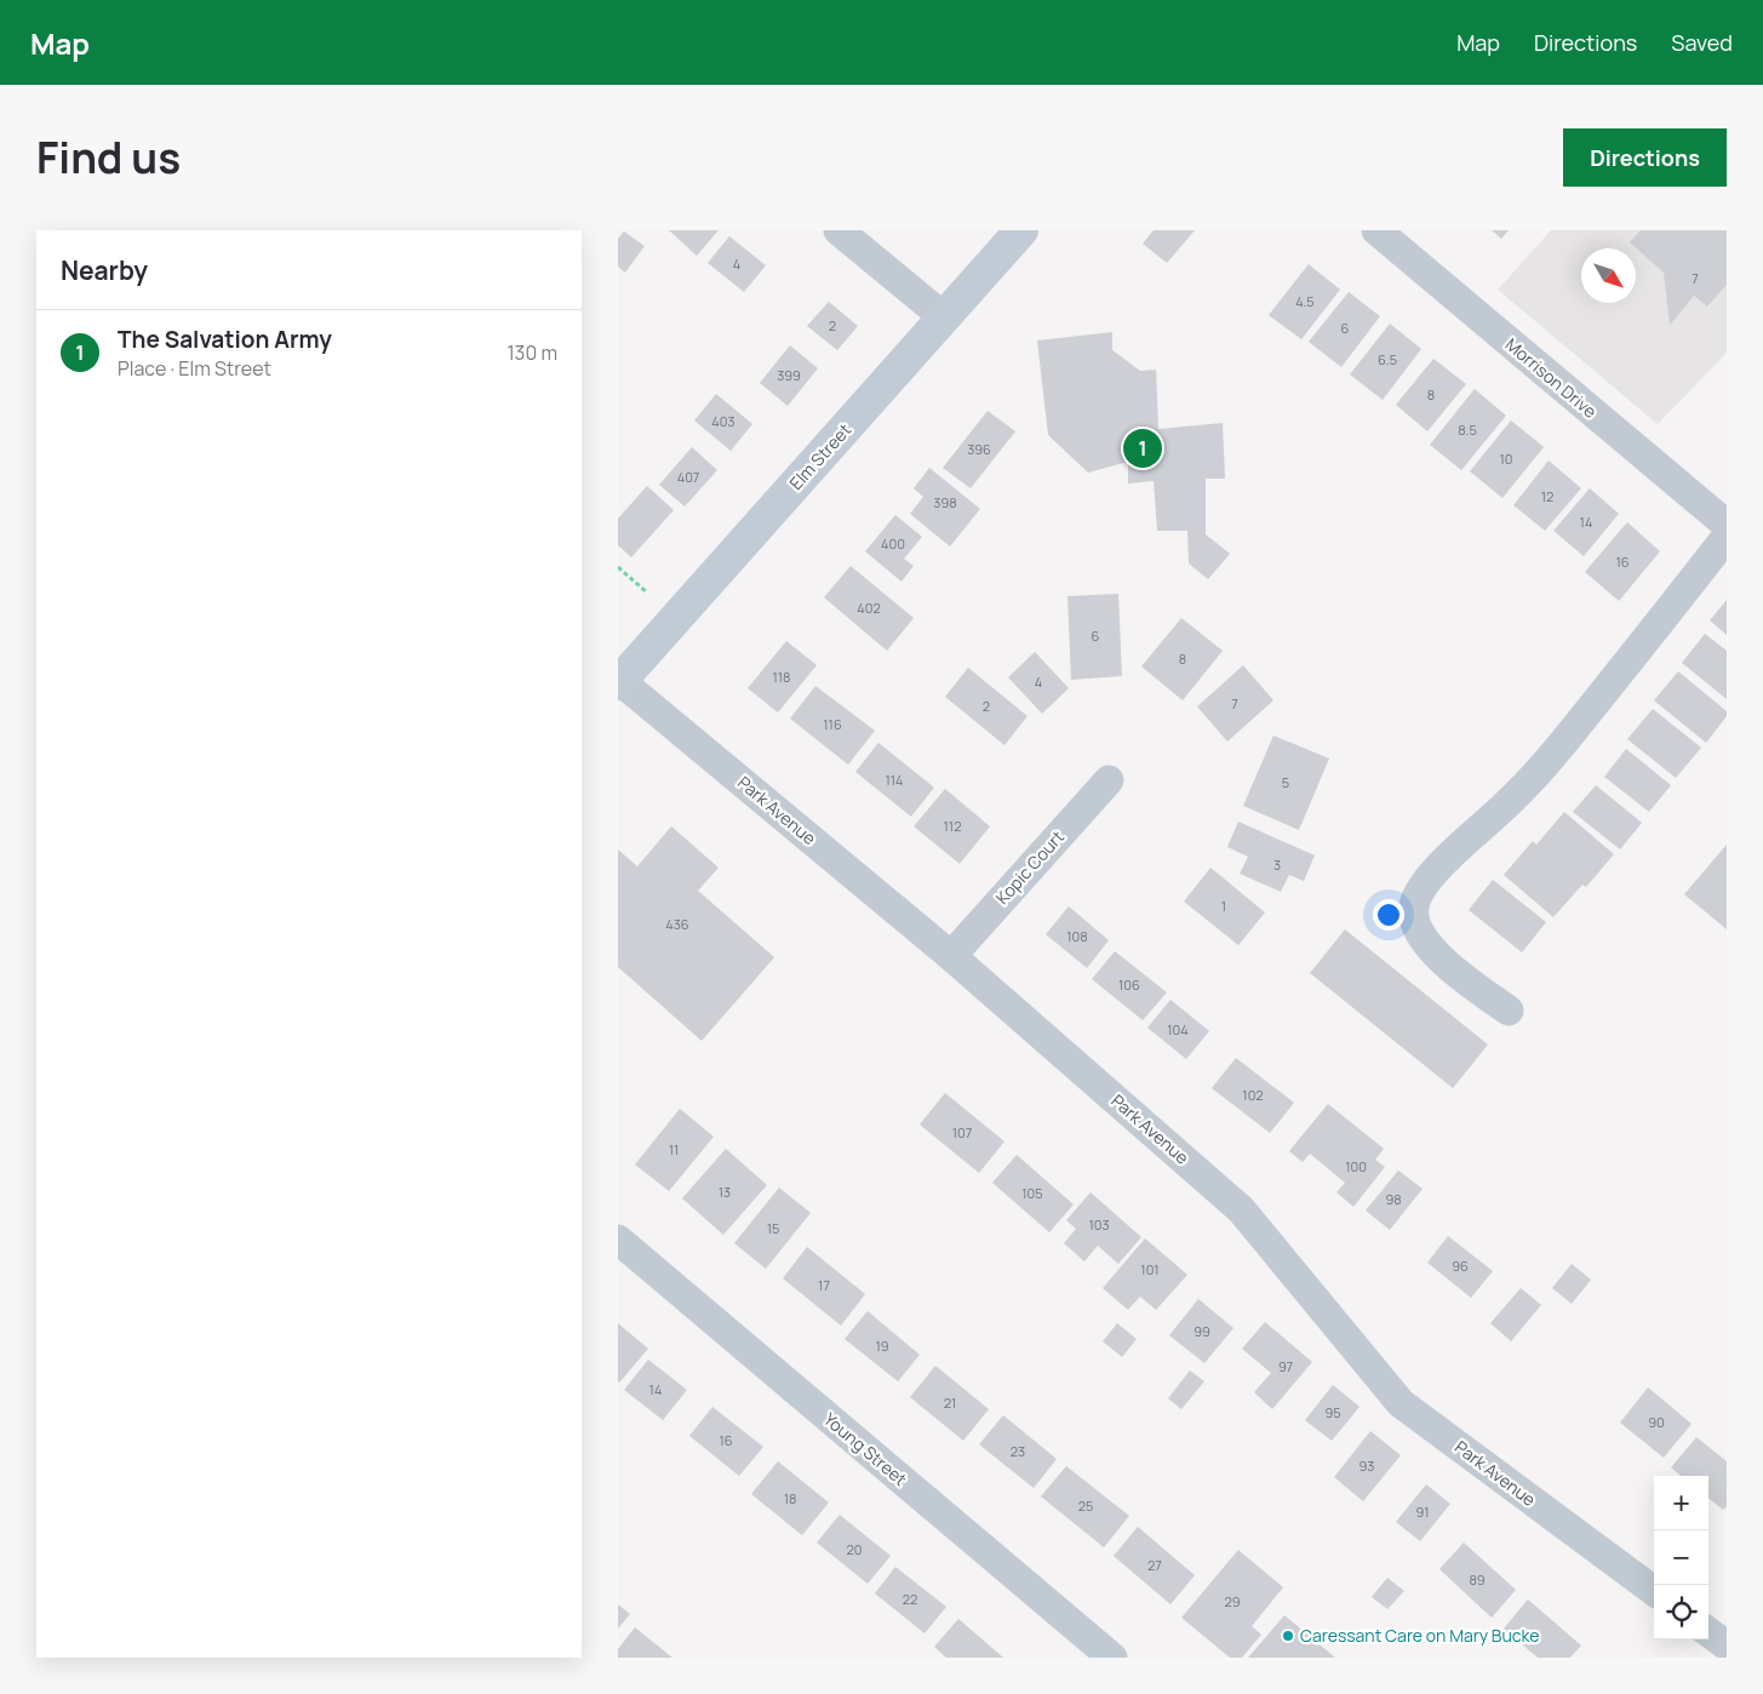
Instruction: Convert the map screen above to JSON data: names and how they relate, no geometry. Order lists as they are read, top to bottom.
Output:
{
  "streets": {
    "main road": ["Elm Street"],
    "street": [
      "Morrison Drive",
      "Park Avenue",
      "Kopic Court",
      "Young Street"
    ]
  },
  "crossings": [
    ["Elm Street", "Park Avenue"],
    ["Park Avenue", "Kopic Court"]
  ],
  "places": ["Caressant Care on Mary Bucke"],
  "house_numbers": [
    "4",
    "7",
    "4.5",
    "2",
    "6",
    "6.5",
    "399",
    "8",
    "403",
    "8.5",
    "396",
    "10",
    "407",
    "12",
    "398",
    "14",
    "400",
    "16",
    "402",
    "6",
    "8",
    "118",
    "4",
    "7",
    "2",
    "116",
    "114",
    "5",
    "112",
    "3",
    "1",
    "436",
    "108",
    "106",
    "104",
    "102",
    "107",
    "11",
    "100",
    "13",
    "105",
    "98",
    "103",
    "15",
    "96",
    "101",
    "17",
    "99",
    "19",
    "97",
    "14",
    "21",
    "95",
    "90",
    "16",
    "23",
    "93",
    "18",
    "25",
    "91",
    "20",
    "27",
    "89",
    "22",
    "29"
  ],
  "north": "bottom right",
  "page": {
    "header": "Map",
    "nav": ["Map", "Directions", "Saved"],
    "title": "Find us",
    "buttons": "Directions",
    "heading": "Nearby",
    "list": [
      {
        "mark": "1",
        "name": "The Salvation Army",
        "note": "Place · Elm Street",
        "value": "130 m"
      }
    ],
    "pins": "1",
    "map_buttons": ["+", "−"]
  }
}
